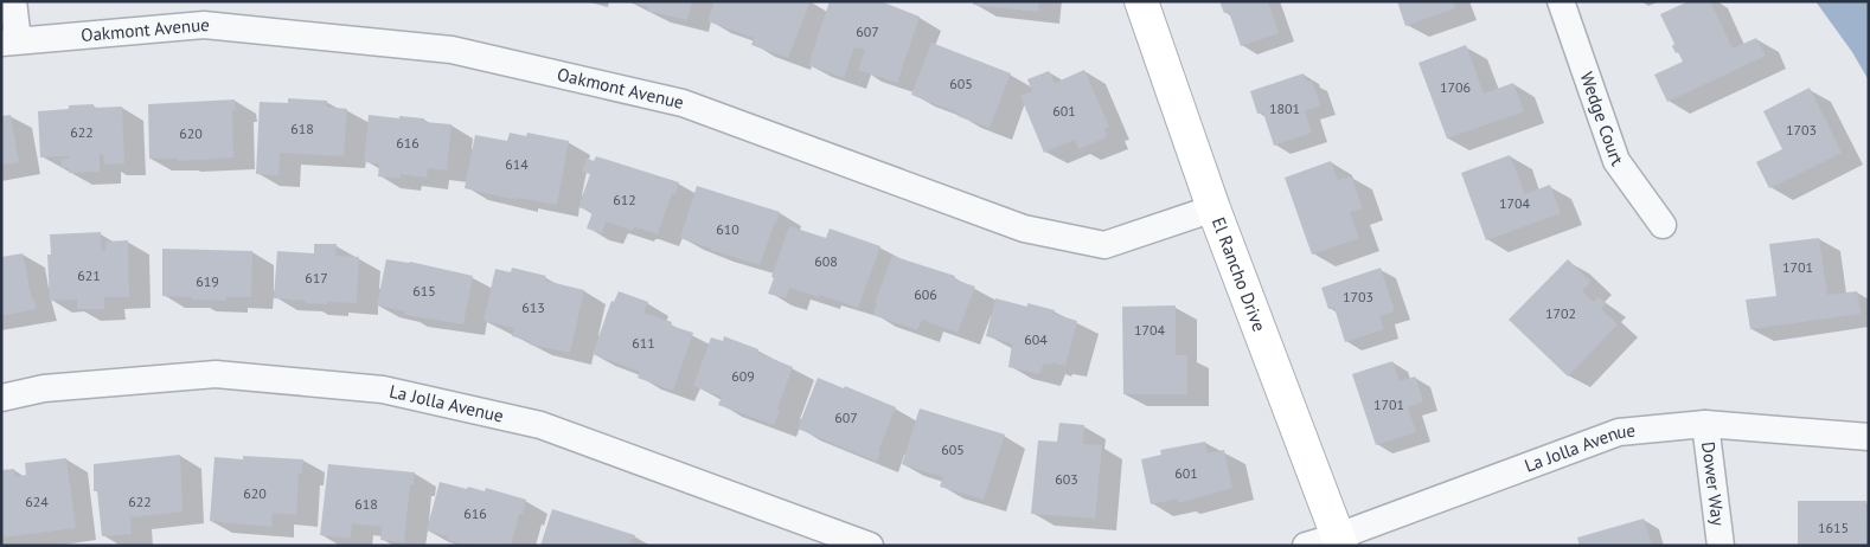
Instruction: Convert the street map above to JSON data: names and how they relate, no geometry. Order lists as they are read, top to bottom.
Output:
{
  "streets": {
    "street": [
      "Oakmont Avenue",
      "Wedge Court",
      "El Rancho Drive",
      "La Jolla Avenue",
      "Dower Way"
    ]
  },
  "crossings": [
    ["Oakmont Avenue", "El Rancho Drive"],
    ["El Rancho Drive", "La Jolla Avenue"],
    ["La Jolla Avenue", "Dower Way"]
  ],
  "house_numbers": [
    "607",
    "605",
    "1706",
    "1801",
    "601",
    "618",
    "1703",
    "622",
    "620",
    "616",
    "614",
    "612",
    "1704",
    "610",
    "608",
    "1701",
    "621",
    "617",
    "619",
    "615",
    "606",
    "1703",
    "613",
    "1702",
    "1704",
    "604",
    "611",
    "609",
    "1701",
    "607",
    "605",
    "601",
    "603",
    "620",
    "624",
    "622",
    "618",
    "616",
    "1615"
  ]
}
